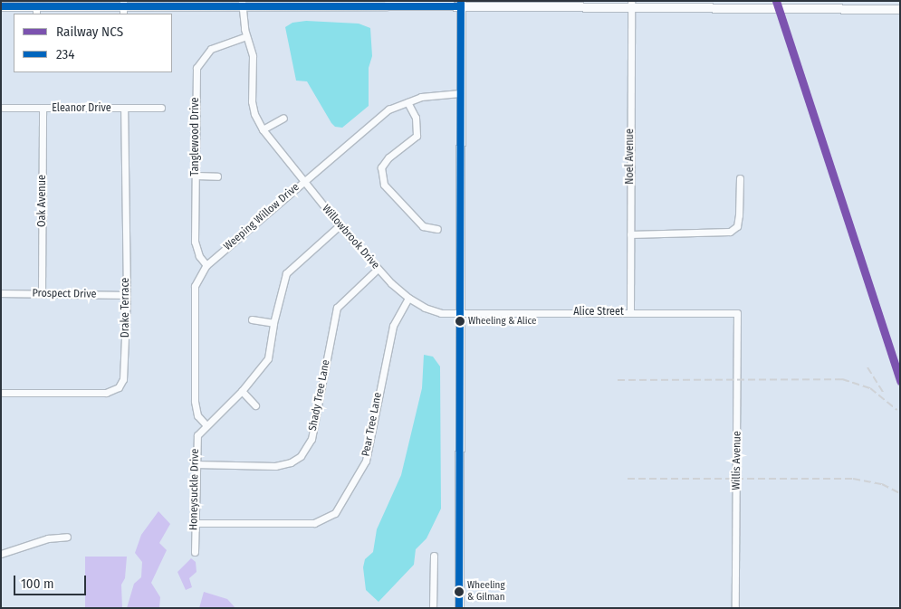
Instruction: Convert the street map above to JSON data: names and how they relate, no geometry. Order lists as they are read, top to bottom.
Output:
{
  "streets": {
    "street": [
      "Eleanor Drive",
      "Tanglewood Drive",
      "Noel Avenue",
      "Oak Avenue",
      "Weeping Willow Drive",
      "Willowbrook Drive",
      "Prospect Drive",
      "Drake Terrace",
      "Alice Street",
      "Shady Tree Lane",
      "Pear Tree Lane",
      "Willis Avenue",
      "Honeysuckle Drive"
    ]
  },
  "crossings": [
    ["Eleanor Drive", "Oak Avenue"],
    ["Eleanor Drive", "Drake Terrace"],
    ["Tanglewood Drive", "Weeping Willow Drive"],
    ["Tanglewood Drive", "Willowbrook Drive"],
    ["Noel Avenue", "Alice Street"],
    ["Oak Avenue", "Prospect Drive"],
    ["Weeping Willow Drive", "Willowbrook Drive"],
    ["Weeping Willow Drive", "Honeysuckle Drive"],
    ["Willowbrook Drive", "Alice Street"],
    ["Willowbrook Drive", "Shady Tree Lane"],
    ["Willowbrook Drive", "Pear Tree Lane"],
    ["Willowbrook Drive", "Honeysuckle Drive"],
    ["Prospect Drive", "Drake Terrace"],
    ["Alice Street", "Willis Avenue"],
    ["Shady Tree Lane", "Honeysuckle Drive"],
    ["Pear Tree Lane", "Honeysuckle Drive"]
  ],
  "places": ["Wheeling & Alice", "Wheeling & Gilman"],
  "lines": ["rail line NCS", "transit line 234"],
  "legend": ["Railway NCS", "234"],
  "scale_bar": "100 m"
}
